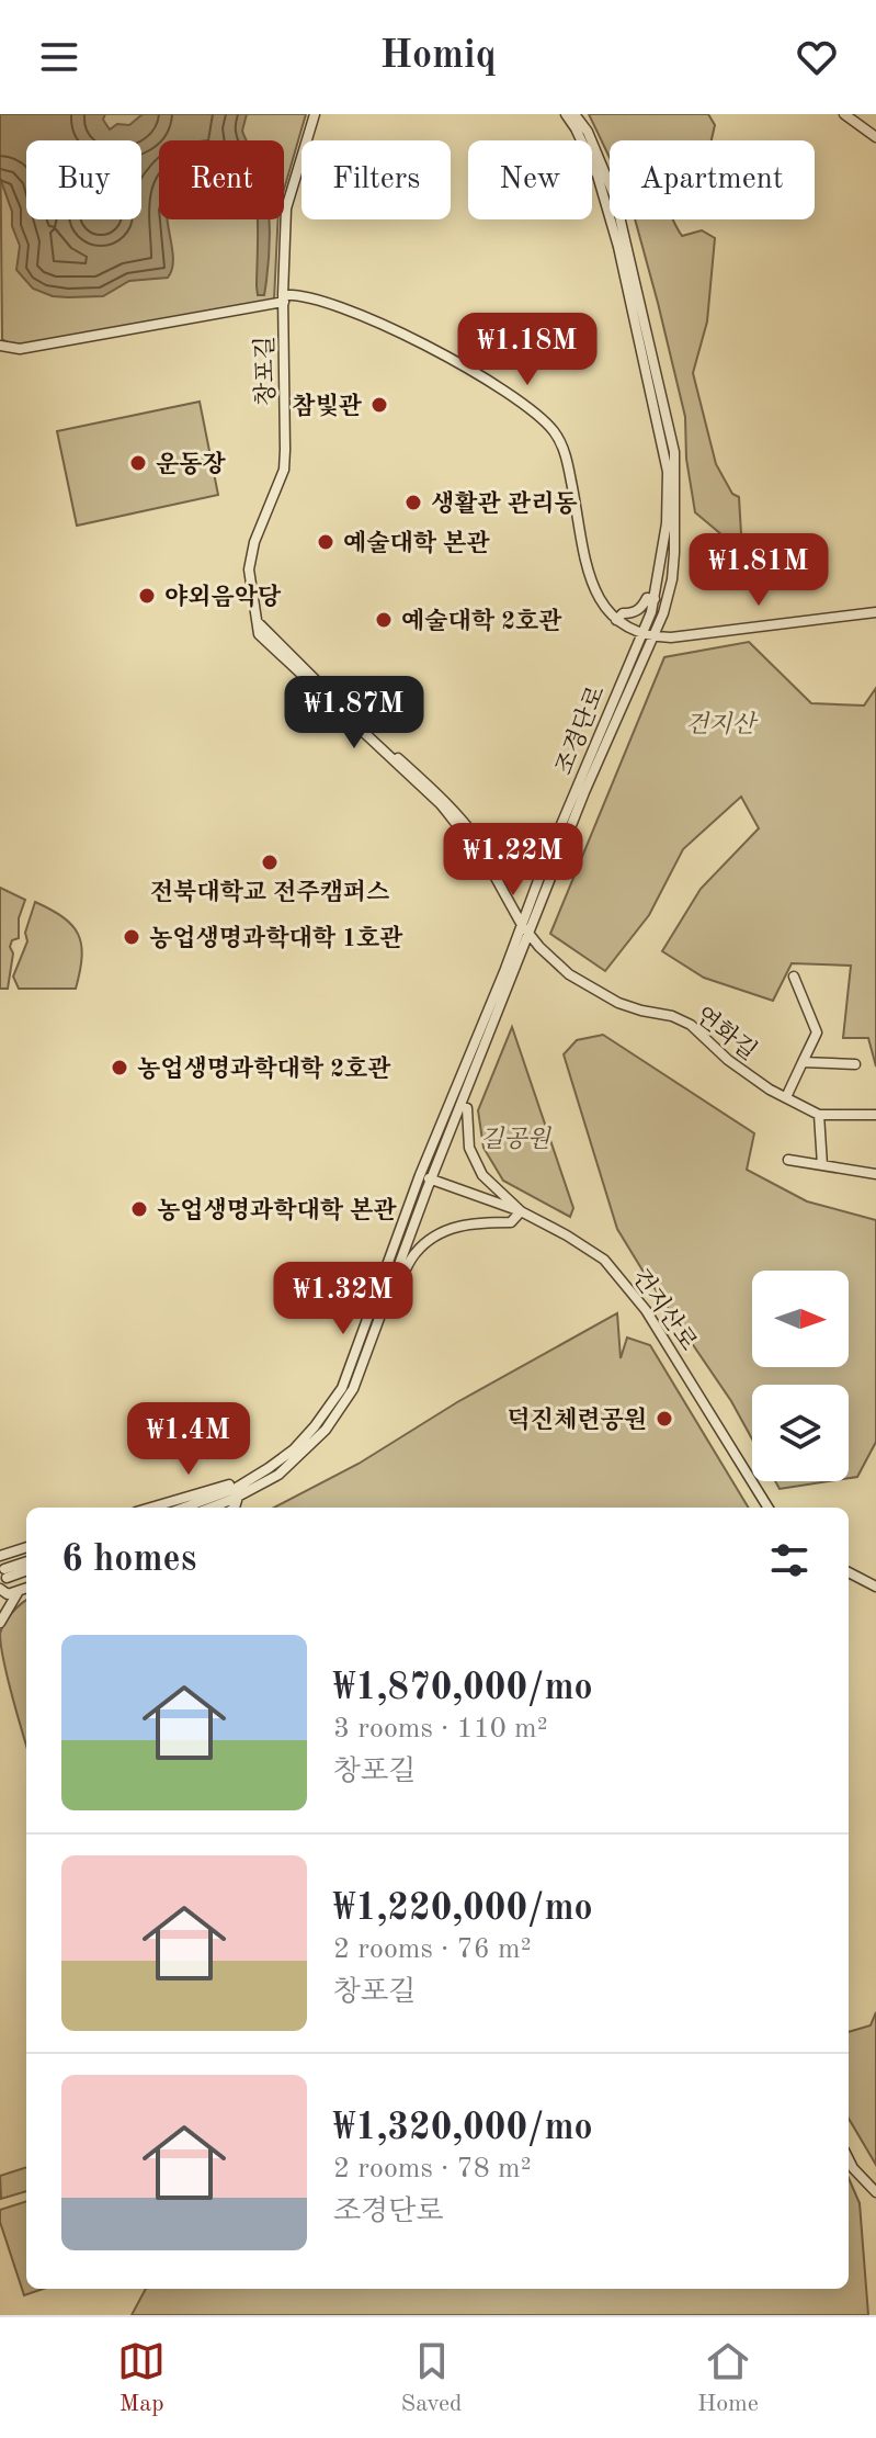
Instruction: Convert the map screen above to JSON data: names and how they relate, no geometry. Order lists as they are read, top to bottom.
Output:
{
  "streets": {
    "street": [
      "창포길",
      "조경단로",
      "연화길",
      "건지산로"
    ]
  },
  "crossings": [
    ["창포길", "조경단로"],
    ["창포길", "연화길"],
    ["조경단로", "연화길"],
    ["조경단로", "건지산로"]
  ],
  "parks": ["건지산", "길공원"],
  "places": [
    "참빛관",
    "운동장",
    "생활관 관리동",
    "예술대학 본관",
    "야외음악당",
    "예술대학 2호관",
    "전북대학교 전주캠퍼스",
    "농업생명과학대학 1호관",
    "농업생명과학대학 2호관",
    "농업생명과학대학 본관",
    "덕진체련공원"
  ],
  "north": "right",
  "page": {
    "header": "Homiq",
    "chip": [
      "Buy",
      "Rent",
      "Filters",
      "New",
      "Apartment"
    ],
    "price": [
      "₩1.18M",
      "₩1.81M",
      "₩1.87M",
      "₩1.22M",
      "₩1.32M",
      "₩1.4M"
    ],
    "heading": "6 homes",
    "list": [
      {
        "name": "₩1,870,000/mo",
        "note": "3 rooms · 110 m² · 창포길"
      },
      {
        "name": "₩1,220,000/mo",
        "note": "2 rooms · 76 m² · 창포길"
      },
      {
        "name": "₩1,320,000/mo",
        "note": "2 rooms · 78 m² · 조경단로"
      }
    ],
    "tabs": ["Map", "Saved", "Home"]
  }
}
